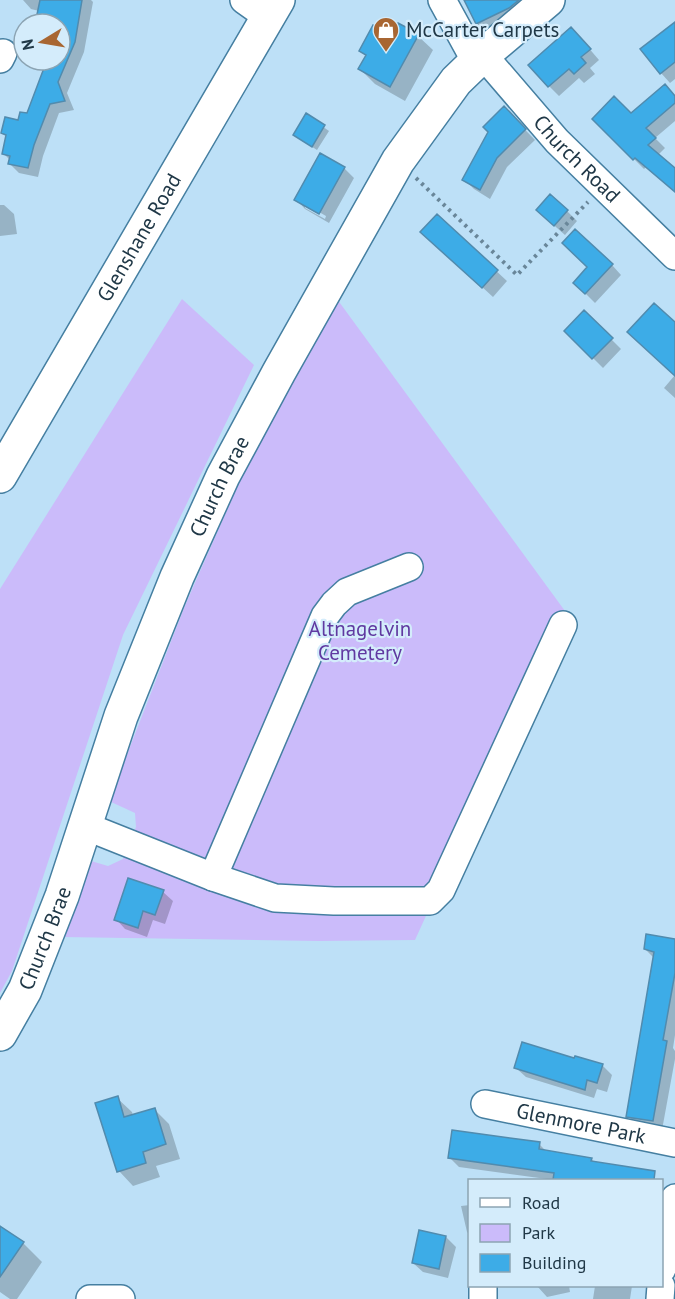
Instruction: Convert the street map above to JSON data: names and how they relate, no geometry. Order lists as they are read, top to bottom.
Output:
{
  "streets": {
    "main road": ["Glenshane Road", "Church Brae"],
    "street": ["Church Road", "Glenmore Park"]
  },
  "crossings": [
    ["Church Road", "Church Brae"]
  ],
  "parks": ["Altnagelvin Cemetery"],
  "places": {
    "shop": ["McCarter Carpets"]
  },
  "legend": ["Road", "Park", "Building"],
  "north": "left"
}
